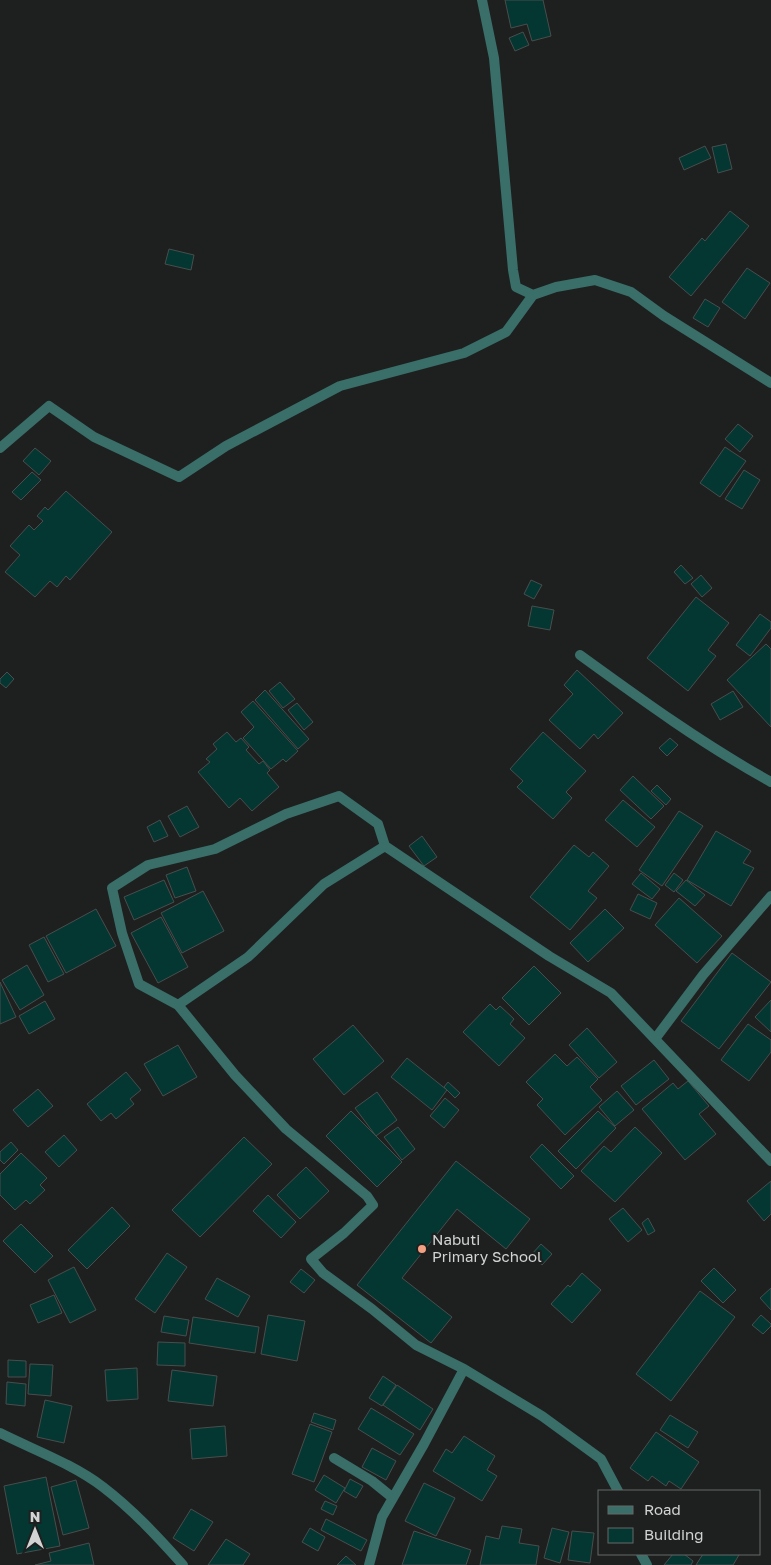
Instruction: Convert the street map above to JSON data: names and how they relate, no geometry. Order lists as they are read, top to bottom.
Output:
{
  "places": ["Nabuti Primary School"],
  "legend": ["Road", "Building"],
  "north": "top"
}
